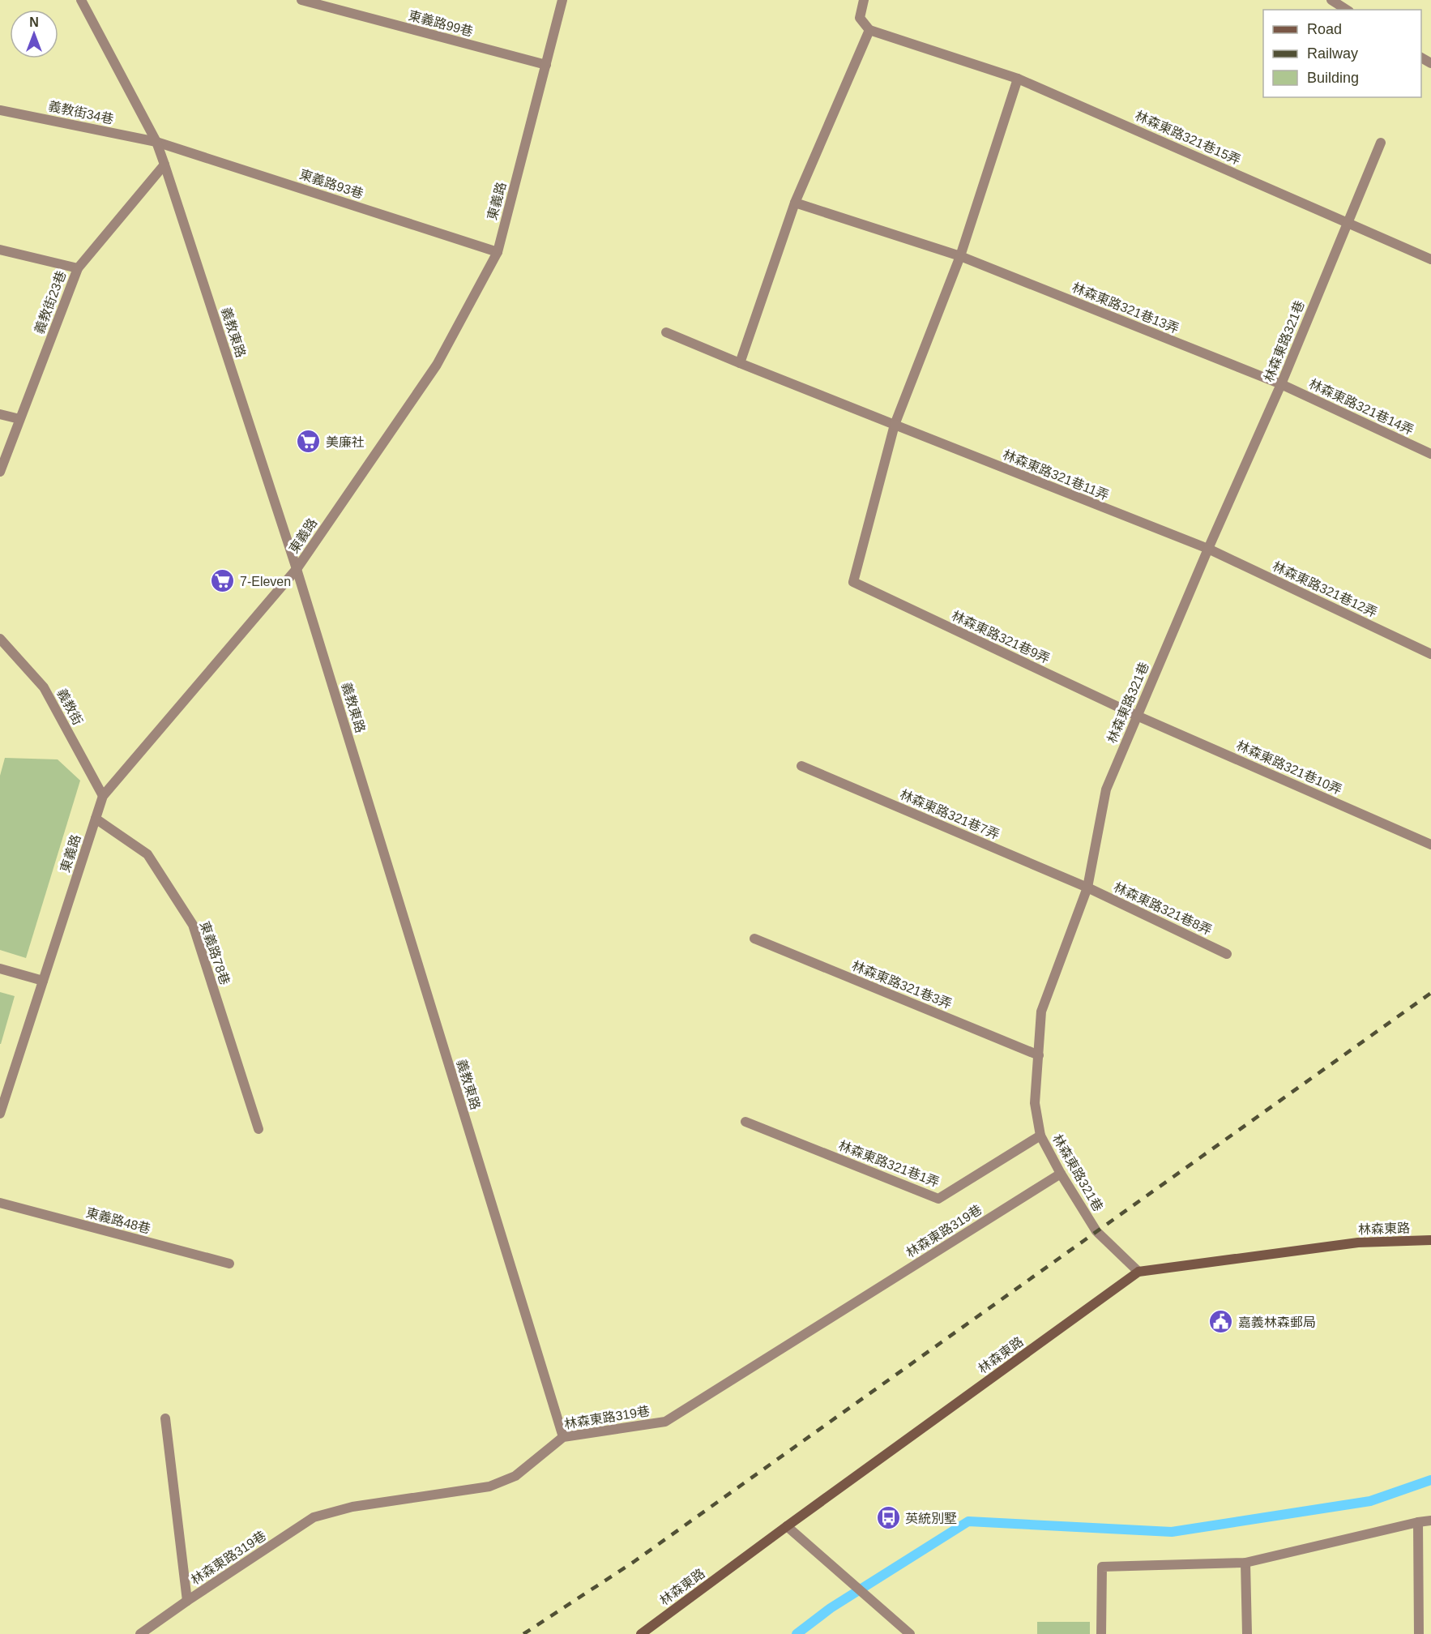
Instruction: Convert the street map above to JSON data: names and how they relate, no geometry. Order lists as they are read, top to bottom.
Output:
{
  "streets": {
    "main road": ["林森東路"],
    "street": [
      "東義路99巷",
      "義教街34巷",
      "林森東路321巷15弄",
      "東義路93巷",
      "東義路",
      "義教街23巷",
      "林森東路321巷13弄",
      "義教東路",
      "林森東路321巷",
      "林森東路321巷14弄",
      "林森東路321巷11弄",
      "林森東路321巷12弄",
      "林森東路321巷9弄",
      "義教街",
      "林森東路321巷10弄",
      "林森東路321巷7弄",
      "林森東路321巷8弄",
      "東義路78巷",
      "林森東路321巷3弄",
      "林森東路321巷1弄",
      "東義路48巷",
      "林森東路319巷"
    ]
  },
  "crossings": [
    ["東義路99巷", "東義路"],
    ["義教街34巷", "東義路93巷"],
    ["義教街34巷", "義教東路"],
    ["林森東路321巷15弄", "林森東路321巷"],
    ["東義路93巷", "東義路"],
    ["東義路93巷", "義教東路"],
    ["東義路", "義教東路"],
    ["東義路", "義教街"],
    ["東義路", "東義路78巷"],
    ["義教街23巷", "義教東路"],
    ["林森東路321巷13弄", "林森東路321巷"],
    ["林森東路321巷13弄", "林森東路321巷14弄"],
    ["義教東路", "林森東路319巷"],
    ["林森東路321巷", "林森東路321巷14弄"],
    ["林森東路321巷", "林森東路321巷11弄"],
    ["林森東路321巷", "林森東路321巷12弄"],
    ["林森東路321巷", "林森東路321巷9弄"],
    ["林森東路321巷", "林森東路321巷10弄"],
    ["林森東路321巷", "林森東路321巷7弄"],
    ["林森東路321巷", "林森東路321巷8弄"],
    ["林森東路321巷", "林森東路321巷3弄"],
    ["林森東路321巷", "林森東路321巷1弄"],
    ["林森東路321巷", "林森東路"],
    ["林森東路321巷", "林森東路319巷"],
    ["林森東路321巷11弄", "林森東路321巷12弄"],
    ["林森東路321巷11弄", "林森東路321巷9弄"],
    ["林森東路321巷9弄", "林森東路321巷10弄"],
    ["林森東路321巷7弄", "林森東路321巷8弄"]
  ],
  "places": {
    "supermarket": ["美廉社", "7-Eleven"],
    "public building": ["嘉義林森郵局"],
    "bus stop": ["英統別墅"]
  },
  "legend": ["Road", "Railway", "Building"],
  "north": "top"
}
